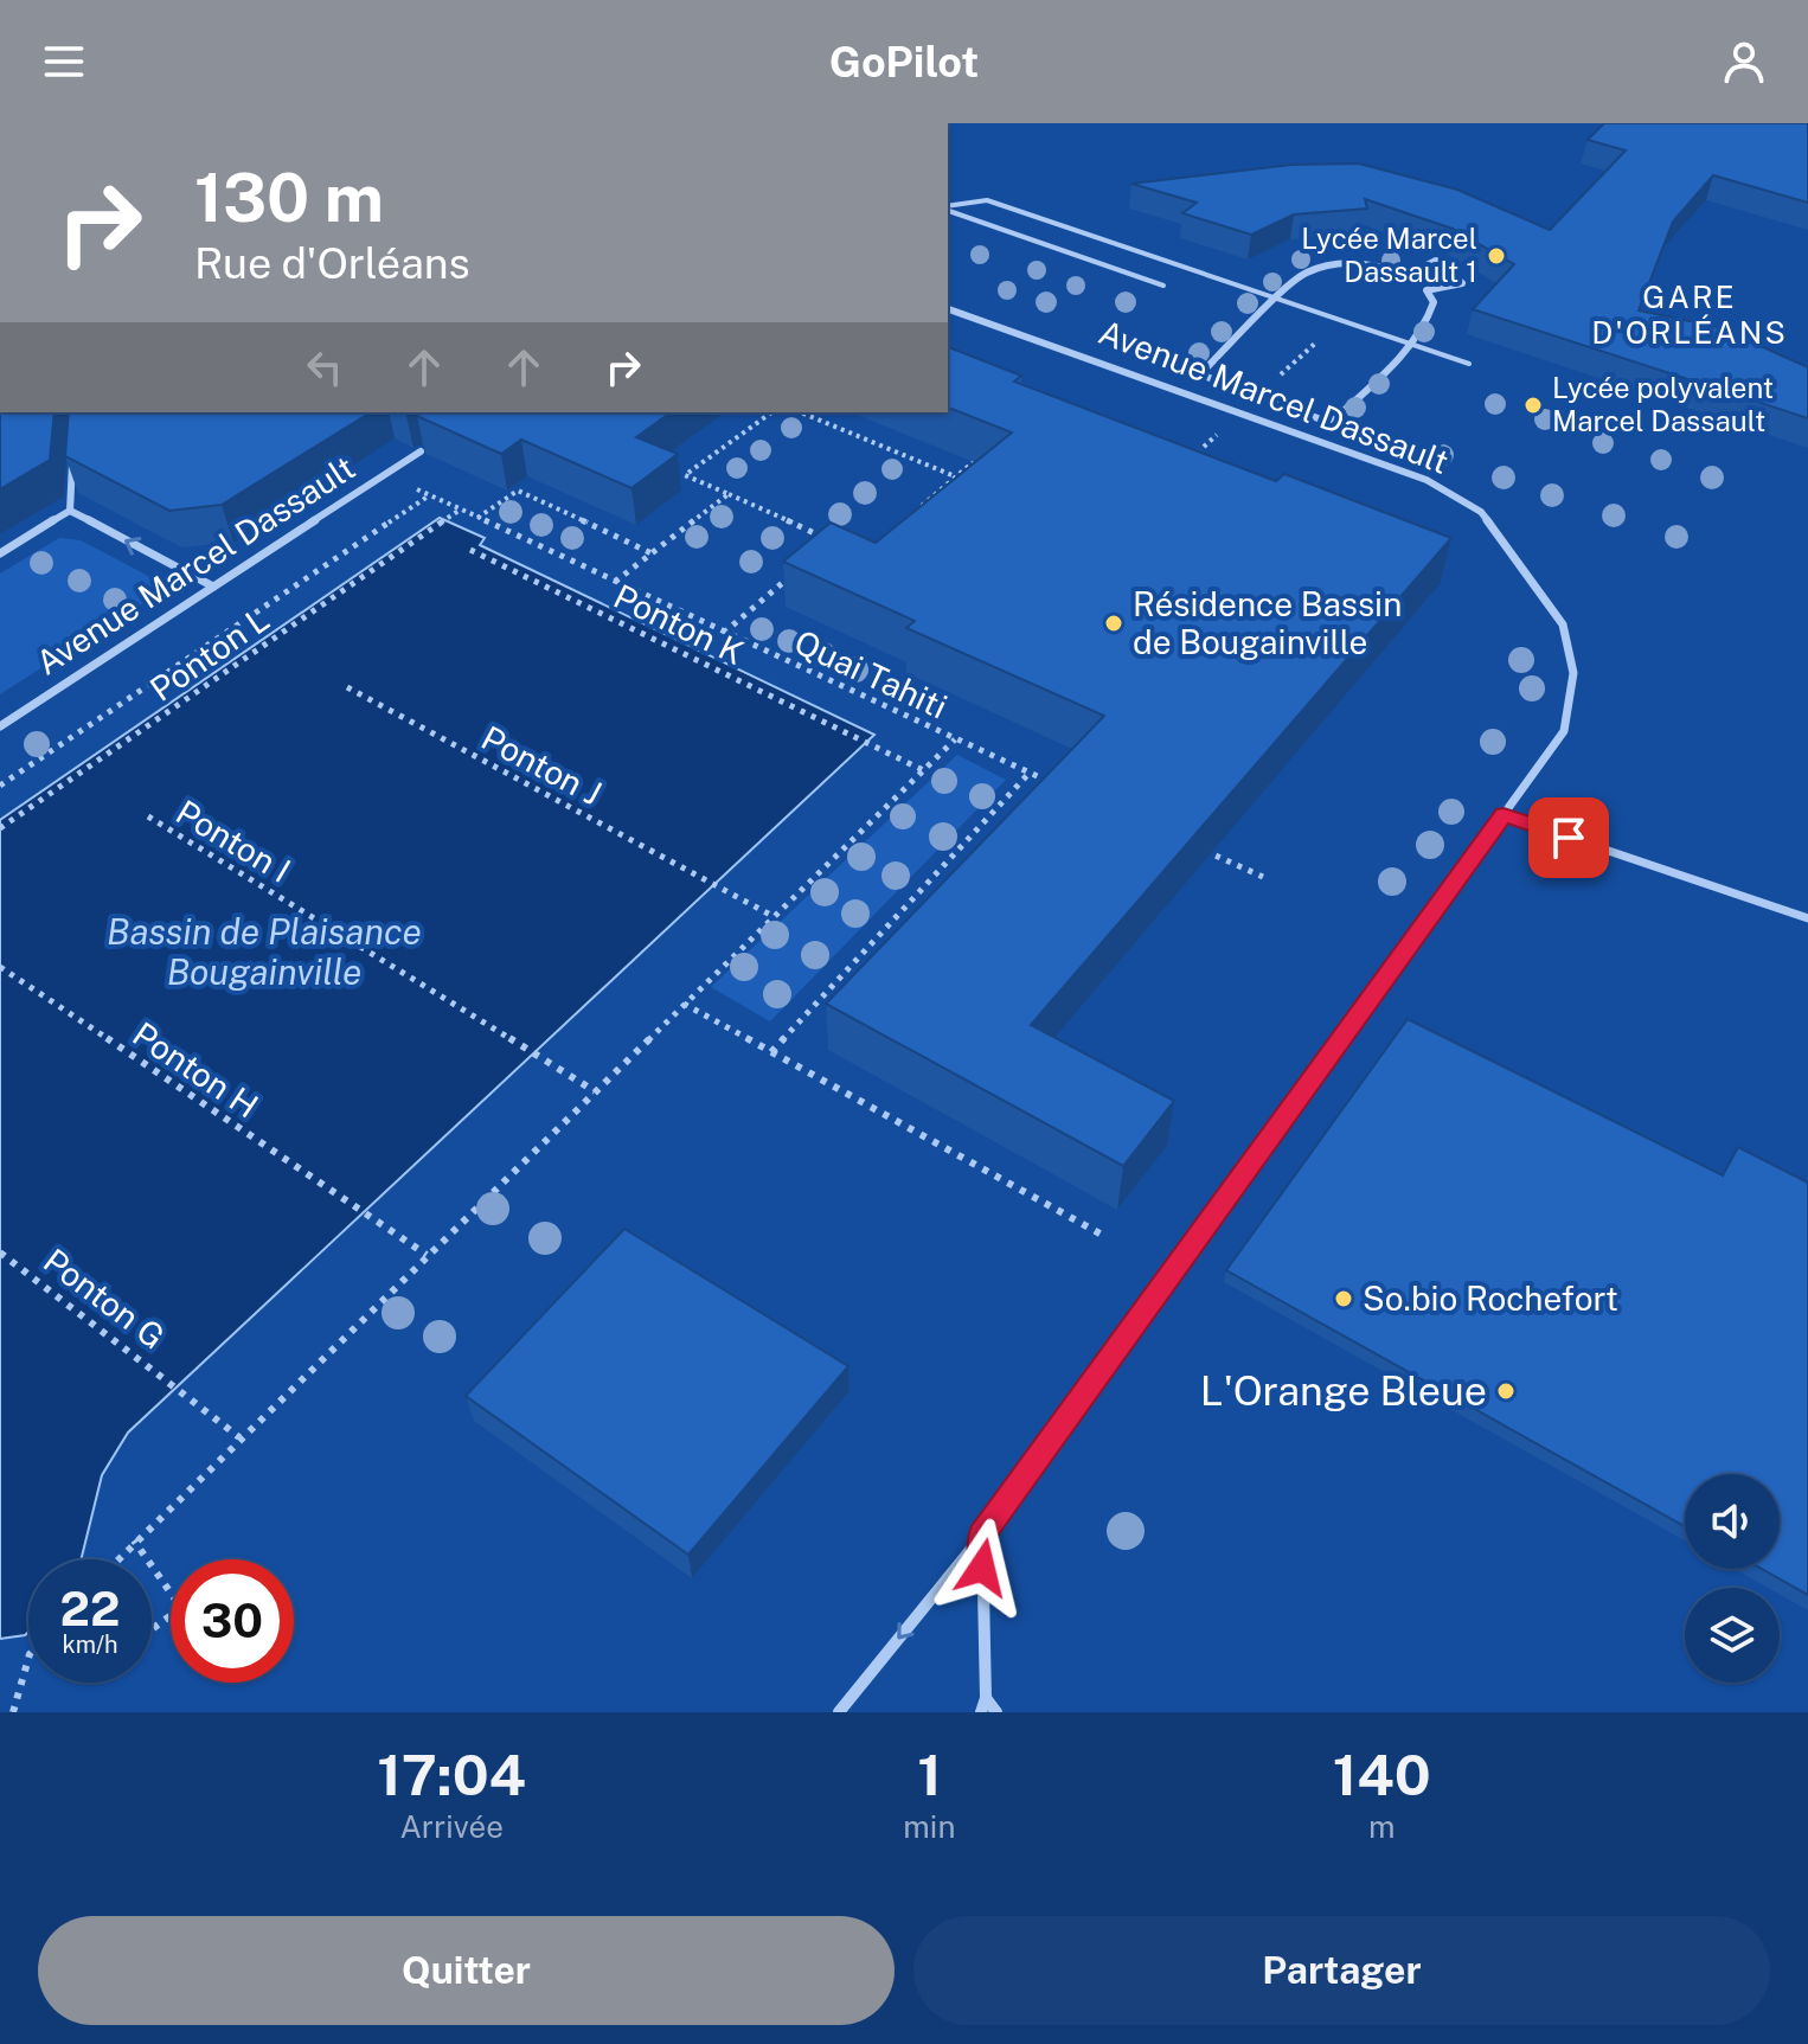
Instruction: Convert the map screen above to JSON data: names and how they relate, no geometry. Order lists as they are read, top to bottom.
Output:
{
  "streets": {
    "street": ["Avenue Marcel Dassault"],
    "path": [
      "Ponton K",
      "Ponton L",
      "Quai Tahiti",
      "Ponton J",
      "Ponton I",
      "Ponton H",
      "Ponton G"
    ]
  },
  "crossings": [
    ["Avenue Marcel Dassault", "Quai Tahiti"],
    ["Ponton L", "Quai Tahiti"]
  ],
  "districts": ["GARE D'ORLÉANS"],
  "water": ["Bassin de Plaisance Bougainville"],
  "places": [
    "Lycée Marcel Dassault 1",
    "Lycée polyvalent Marcel Dassault",
    "Résidence Bassin de Bougainville",
    "So.bio Rochefort",
    "L'Orange Bleue"
  ],
  "page": {
    "header": "GoPilot",
    "turn": ["130 m", "Rue d'Orléans"],
    "speed": "22 km/h",
    "limit": "30",
    "eta": [
      "17:04",
      "Arrivée",
      "1",
      "min",
      "140",
      "m"
    ],
    "buttons": ["Quitter", "Partager"]
  }
}
